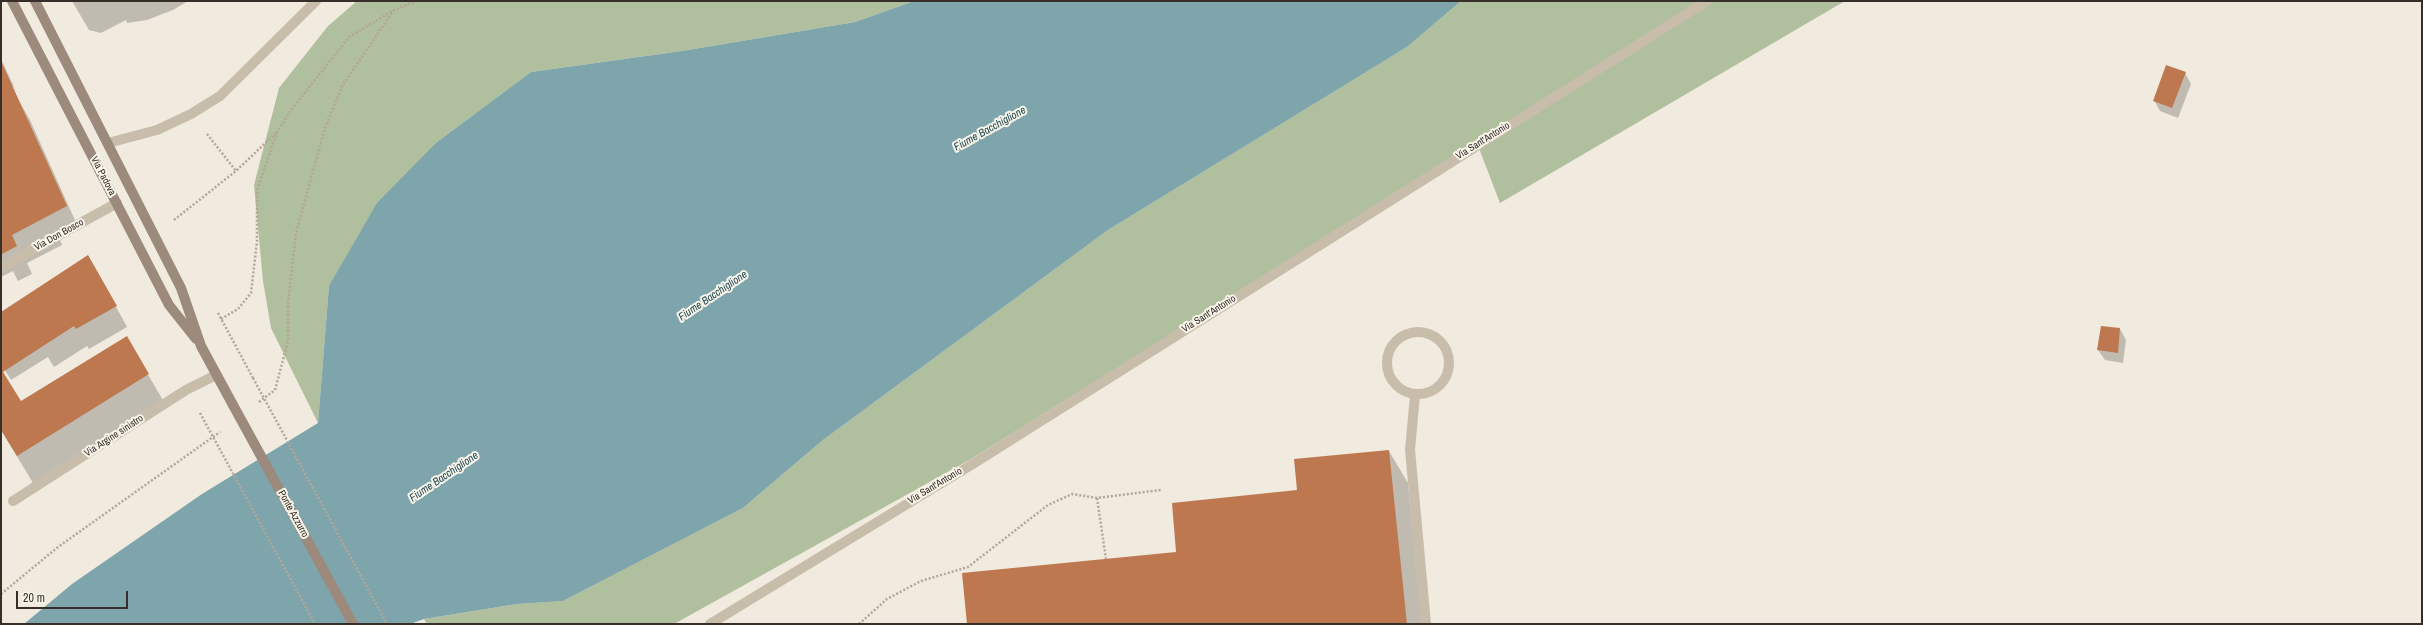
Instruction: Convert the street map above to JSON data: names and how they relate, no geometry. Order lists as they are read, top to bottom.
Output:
{
  "streets": {
    "main road": ["Via Padova", "Ponte Azzurro"],
    "street": ["Via Sant'Antonio", "Via Don Bosco", "Via Argine sinistro"]
  },
  "crossings": [
    ["Via Padova", "Via Don Bosco"],
    ["Via Padova", "Via Argine sinistro"],
    ["Via Padova", "Ponte Azzurro"]
  ],
  "water": ["Fiume Bacchiglione"],
  "scale_bar": "20 m"
}
